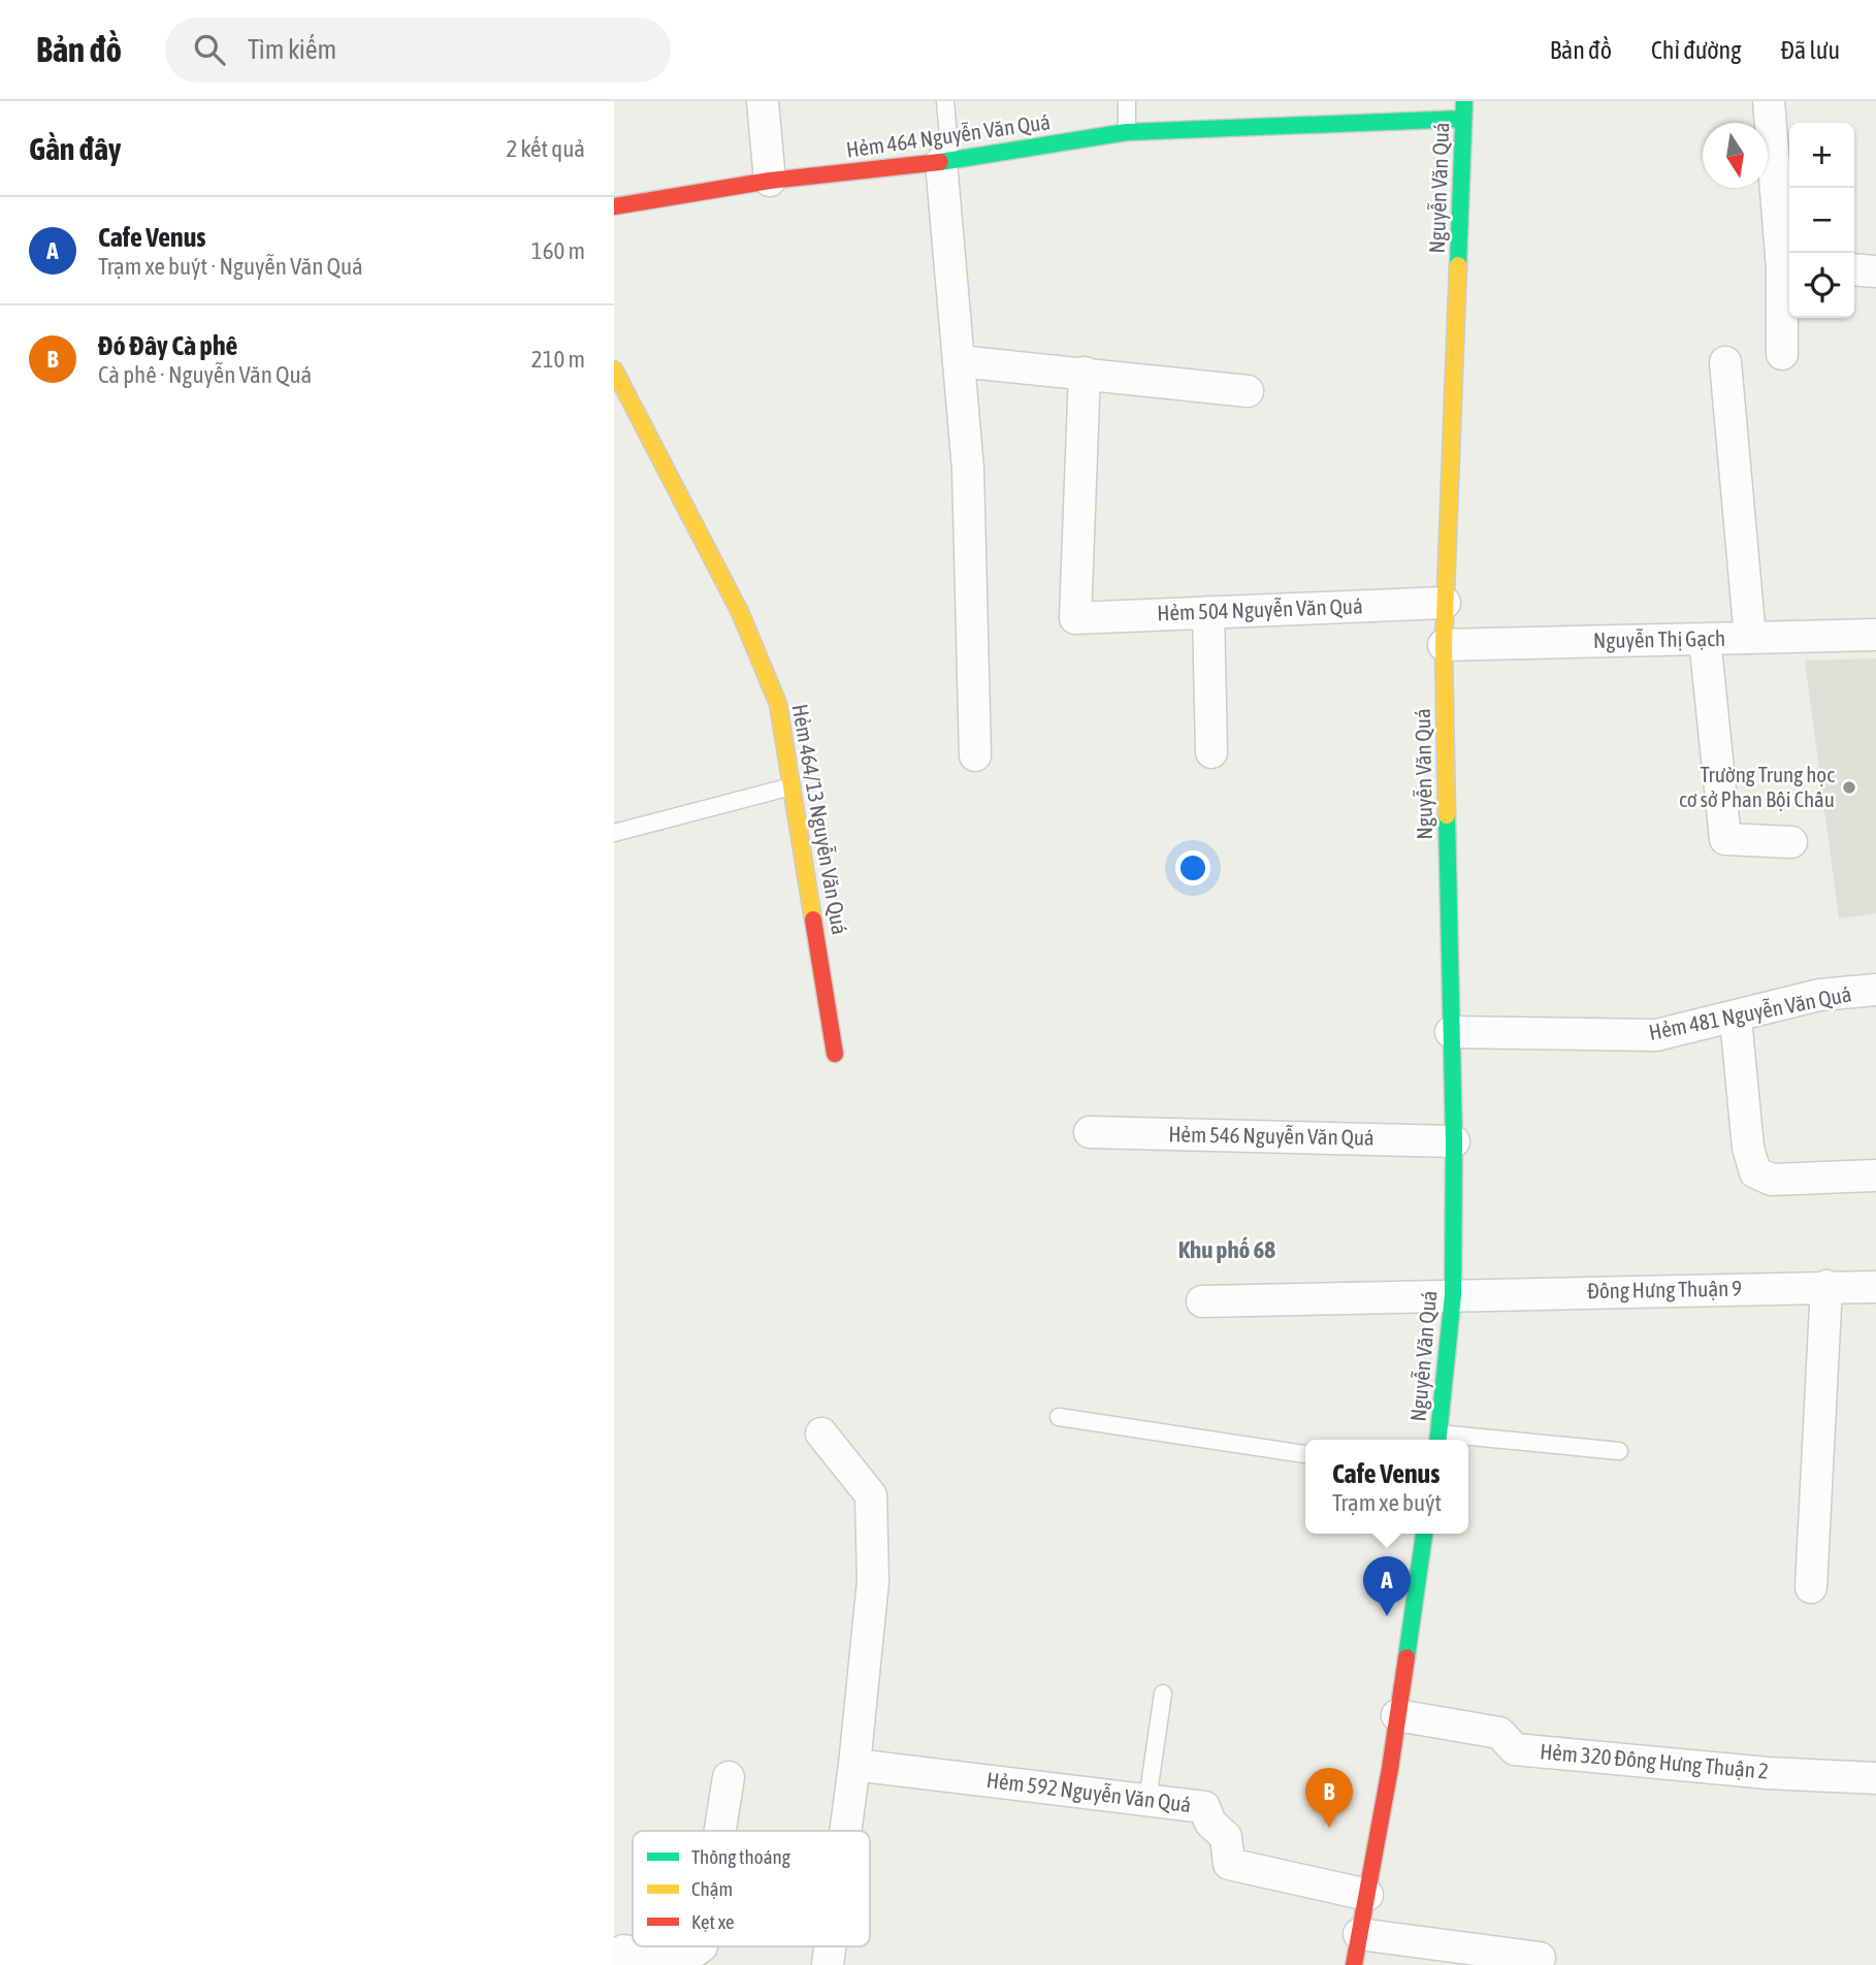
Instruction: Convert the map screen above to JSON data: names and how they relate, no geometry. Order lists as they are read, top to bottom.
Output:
{
  "streets": {
    "main road": ["Hẻm 464 Nguyễn Văn Quá", "Nguyễn Văn Quá", "Hẻm 464/13 Nguyễn Văn Quá"],
    "street": [
      "Hẻm 504 Nguyễn Văn Quá",
      "Nguyễn Thị Gạch",
      "Hẻm 481 Nguyễn Văn Quá",
      "Hẻm 546 Nguyễn Văn Quá",
      "Đông Hưng Thuận 9",
      "Hẻm 320 Đông Hưng Thuận 2",
      "Hẻm 592 Nguyễn Văn Quá"
    ]
  },
  "crossings": [
    ["Hẻm 464 Nguyễn Văn Quá", "Nguyễn Văn Quá"],
    ["Nguyễn Văn Quá", "Hẻm 504 Nguyễn Văn Quá"],
    ["Nguyễn Văn Quá", "Nguyễn Thị Gạch"],
    ["Nguyễn Văn Quá", "Hẻm 481 Nguyễn Văn Quá"],
    ["Nguyễn Văn Quá", "Hẻm 546 Nguyễn Văn Quá"],
    ["Nguyễn Văn Quá", "Đông Hưng Thuận 9"]
  ],
  "districts": ["Khu phố 68"],
  "places": ["Trường Trung học cơ sở Phan Bội Châu"],
  "legend": ["Thông thoáng", "Chậm", "Kẹt xe"],
  "north": "bottom",
  "page": {
    "header": "Bản đồ",
    "search": "Tìm kiếm",
    "nav": ["Bản đồ", "Chỉ đường", "Đã lưu"],
    "heading": ["Gần đây", "2 kết quả"],
    "map_buttons": ["+", "−"],
    "list": [
      {
        "mark": "A",
        "name": "Cafe Venus",
        "note": "Trạm xe buýt · Nguyễn Văn Quá",
        "value": "160 m"
      },
      {
        "mark": "B",
        "name": "Đó Đây Cà phê",
        "note": "Cà phê · Nguyễn Văn Quá",
        "value": "210 m"
      }
    ],
    "popup": ["Cafe Venus", "Trạm xe buýt"],
    "pins": ["A", "B"]
  }
}
